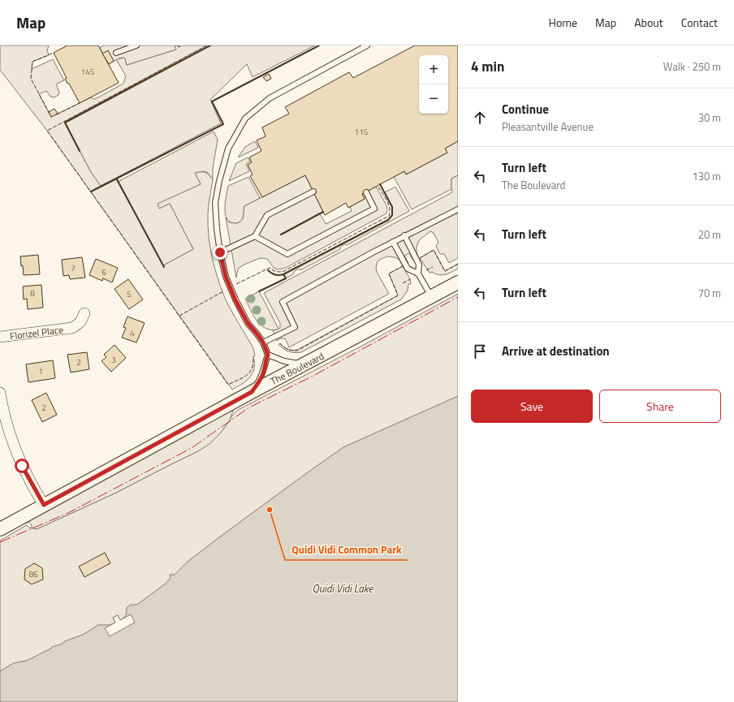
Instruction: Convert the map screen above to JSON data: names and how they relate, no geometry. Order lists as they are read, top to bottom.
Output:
{
  "streets": {
    "street": ["Florizel Place", "The Boulevard"]
  },
  "water": ["Quidi Vidi Lake"],
  "places": ["Quidi Vidi Common Park"],
  "house_numbers": [
    "145",
    "115",
    "7",
    "6",
    "8",
    "5",
    "4",
    "3",
    "2",
    "1",
    "2",
    "86"
  ],
  "page": {
    "header": "Map",
    "nav": [
      "Home",
      "Map",
      "About",
      "Contact"
    ],
    "heading": ["4 min", "Walk · 250 m"],
    "map_buttons": ["+", "−"],
    "list": [
      ["Continue", "Pleasantville Avenue", "30 m"],
      ["Turn left", "The Boulevard", "130 m"],
      ["Turn left", "20 m"],
      ["Turn left", "70 m"],
      "Arrive at destination"
    ],
    "buttons": ["Save", "Share"]
  }
}
